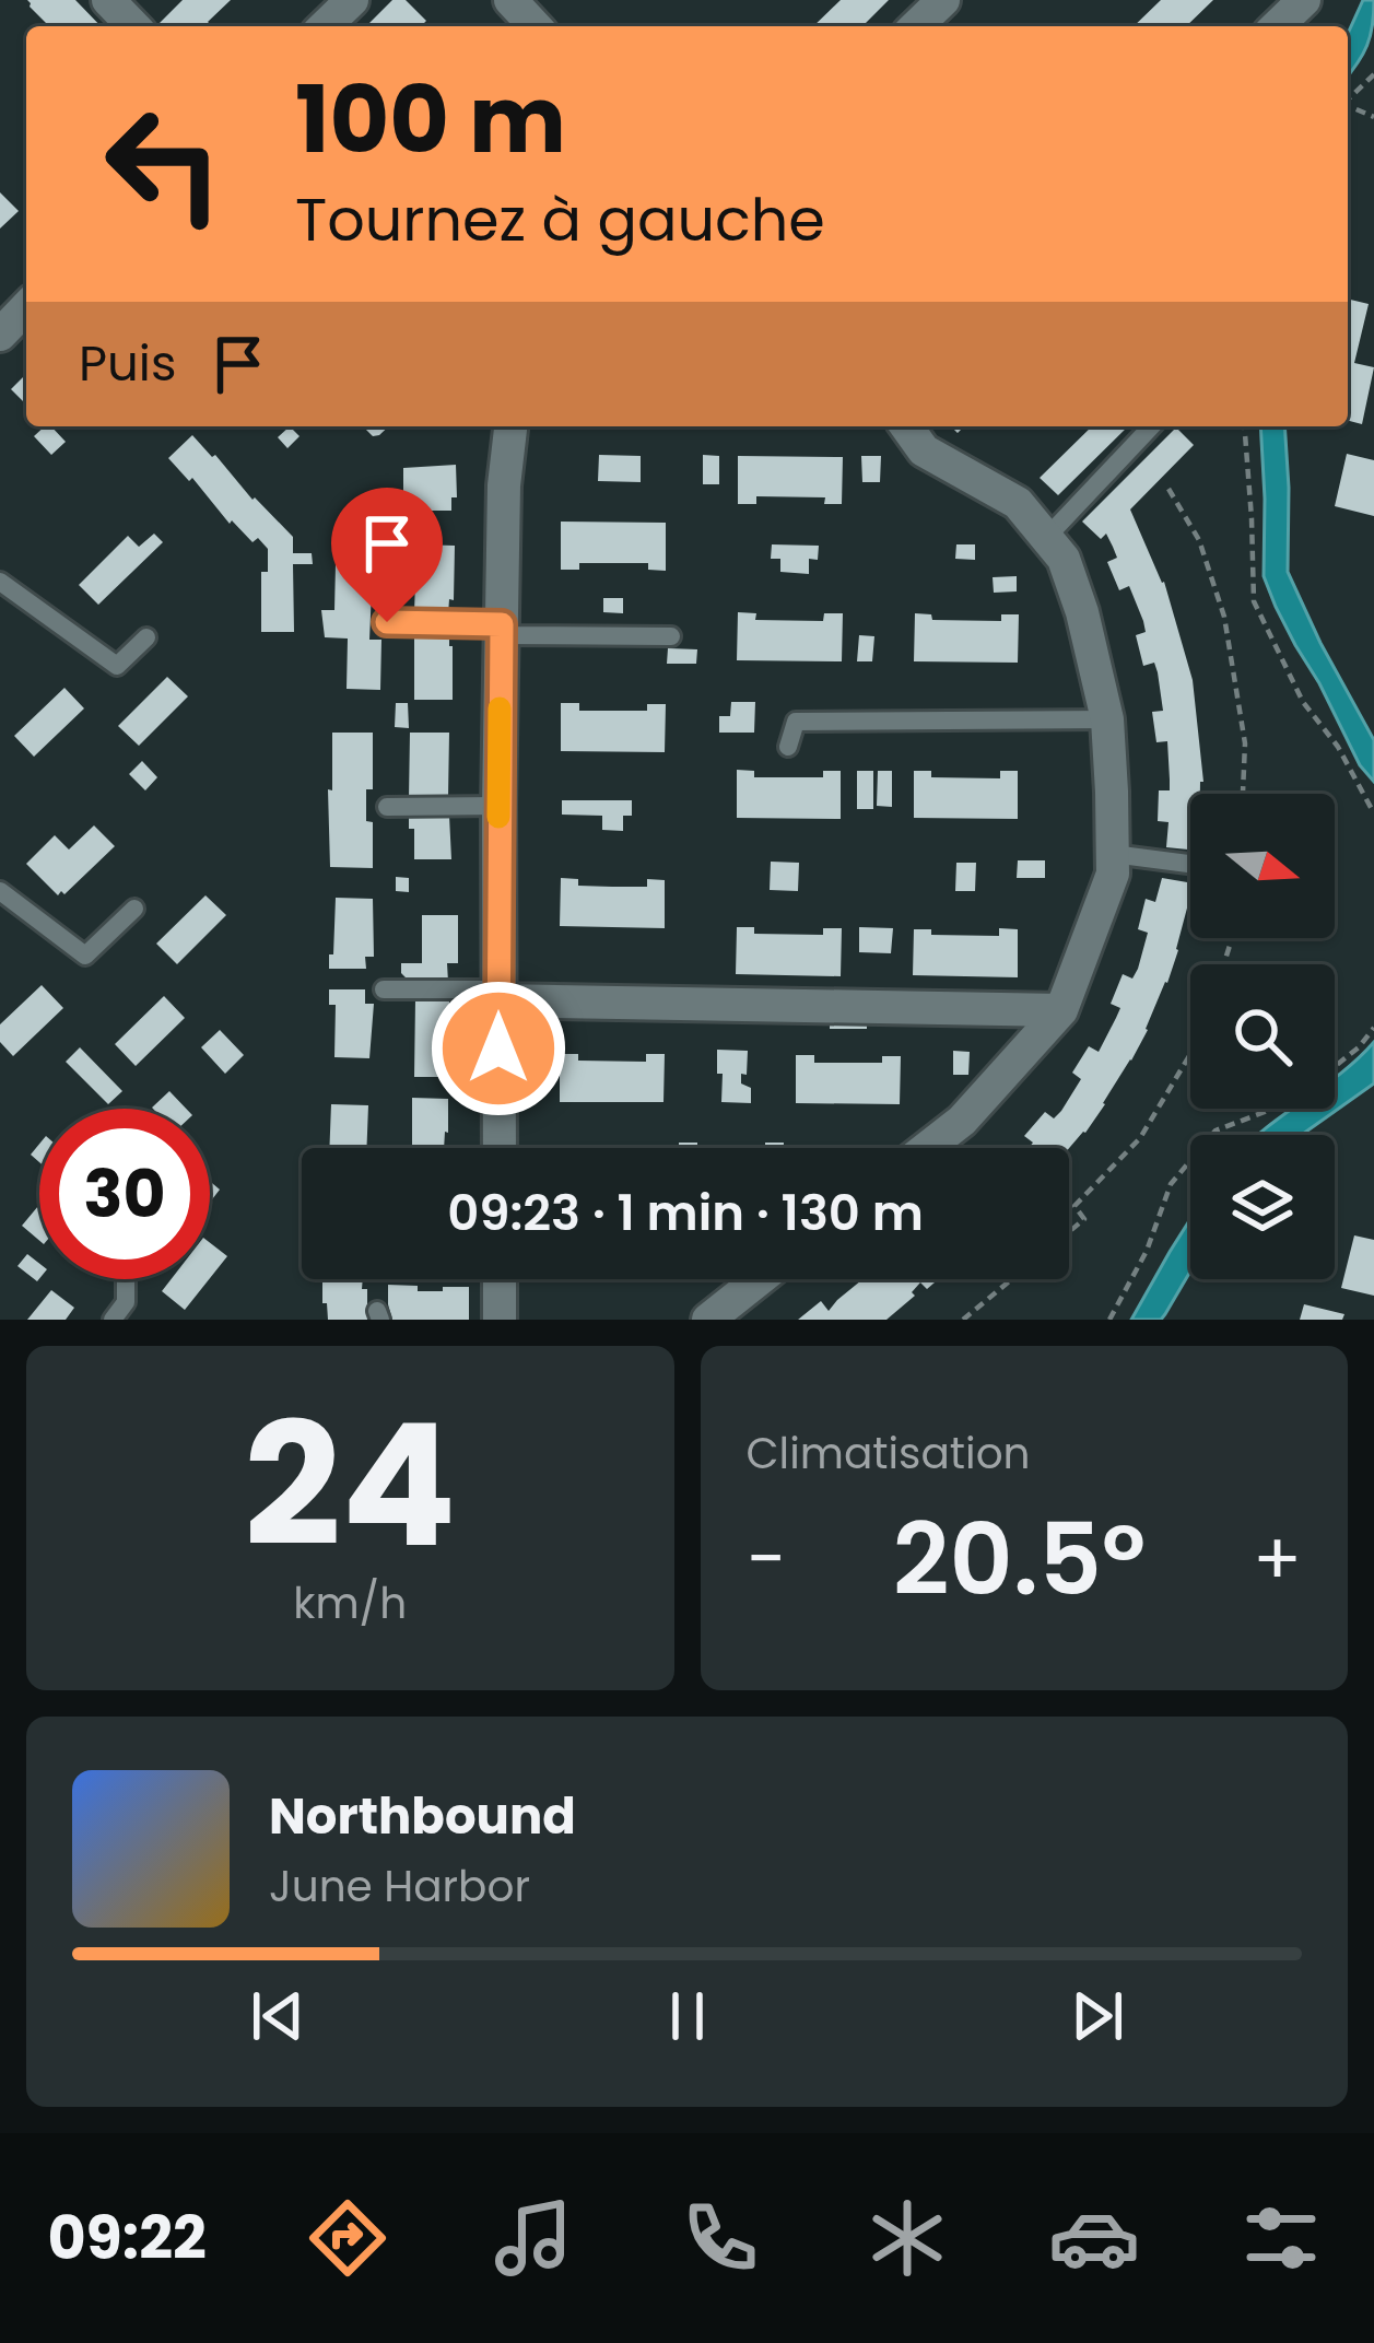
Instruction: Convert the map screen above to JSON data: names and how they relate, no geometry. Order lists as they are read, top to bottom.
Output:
{
  "north": "right",
  "page": {
    "turn": ["100 m", "Tournez à gauche"],
    "then": "Puis",
    "limit": "30",
    "trip": "09:23 · 1 min · 130 m",
    "tile": [
      ["24", "km/h"],
      "Climatisation"
    ],
    "heat": ["−", "20.5°", "+"],
    "song": ["Northbound", "June Harbor"],
    "tabs": "09:22"
  }
}
